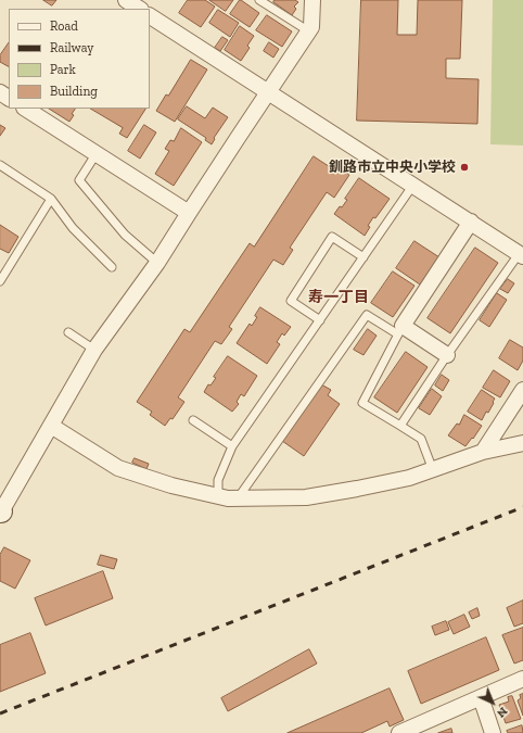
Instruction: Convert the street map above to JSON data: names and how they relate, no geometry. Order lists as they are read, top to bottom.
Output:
{
  "districts": ["寿一丁目"],
  "places": ["釧路市立中央小学校"],
  "legend": [
    "Road",
    "Railway",
    "Park",
    "Building"
  ],
  "north": "bottom right"
}
